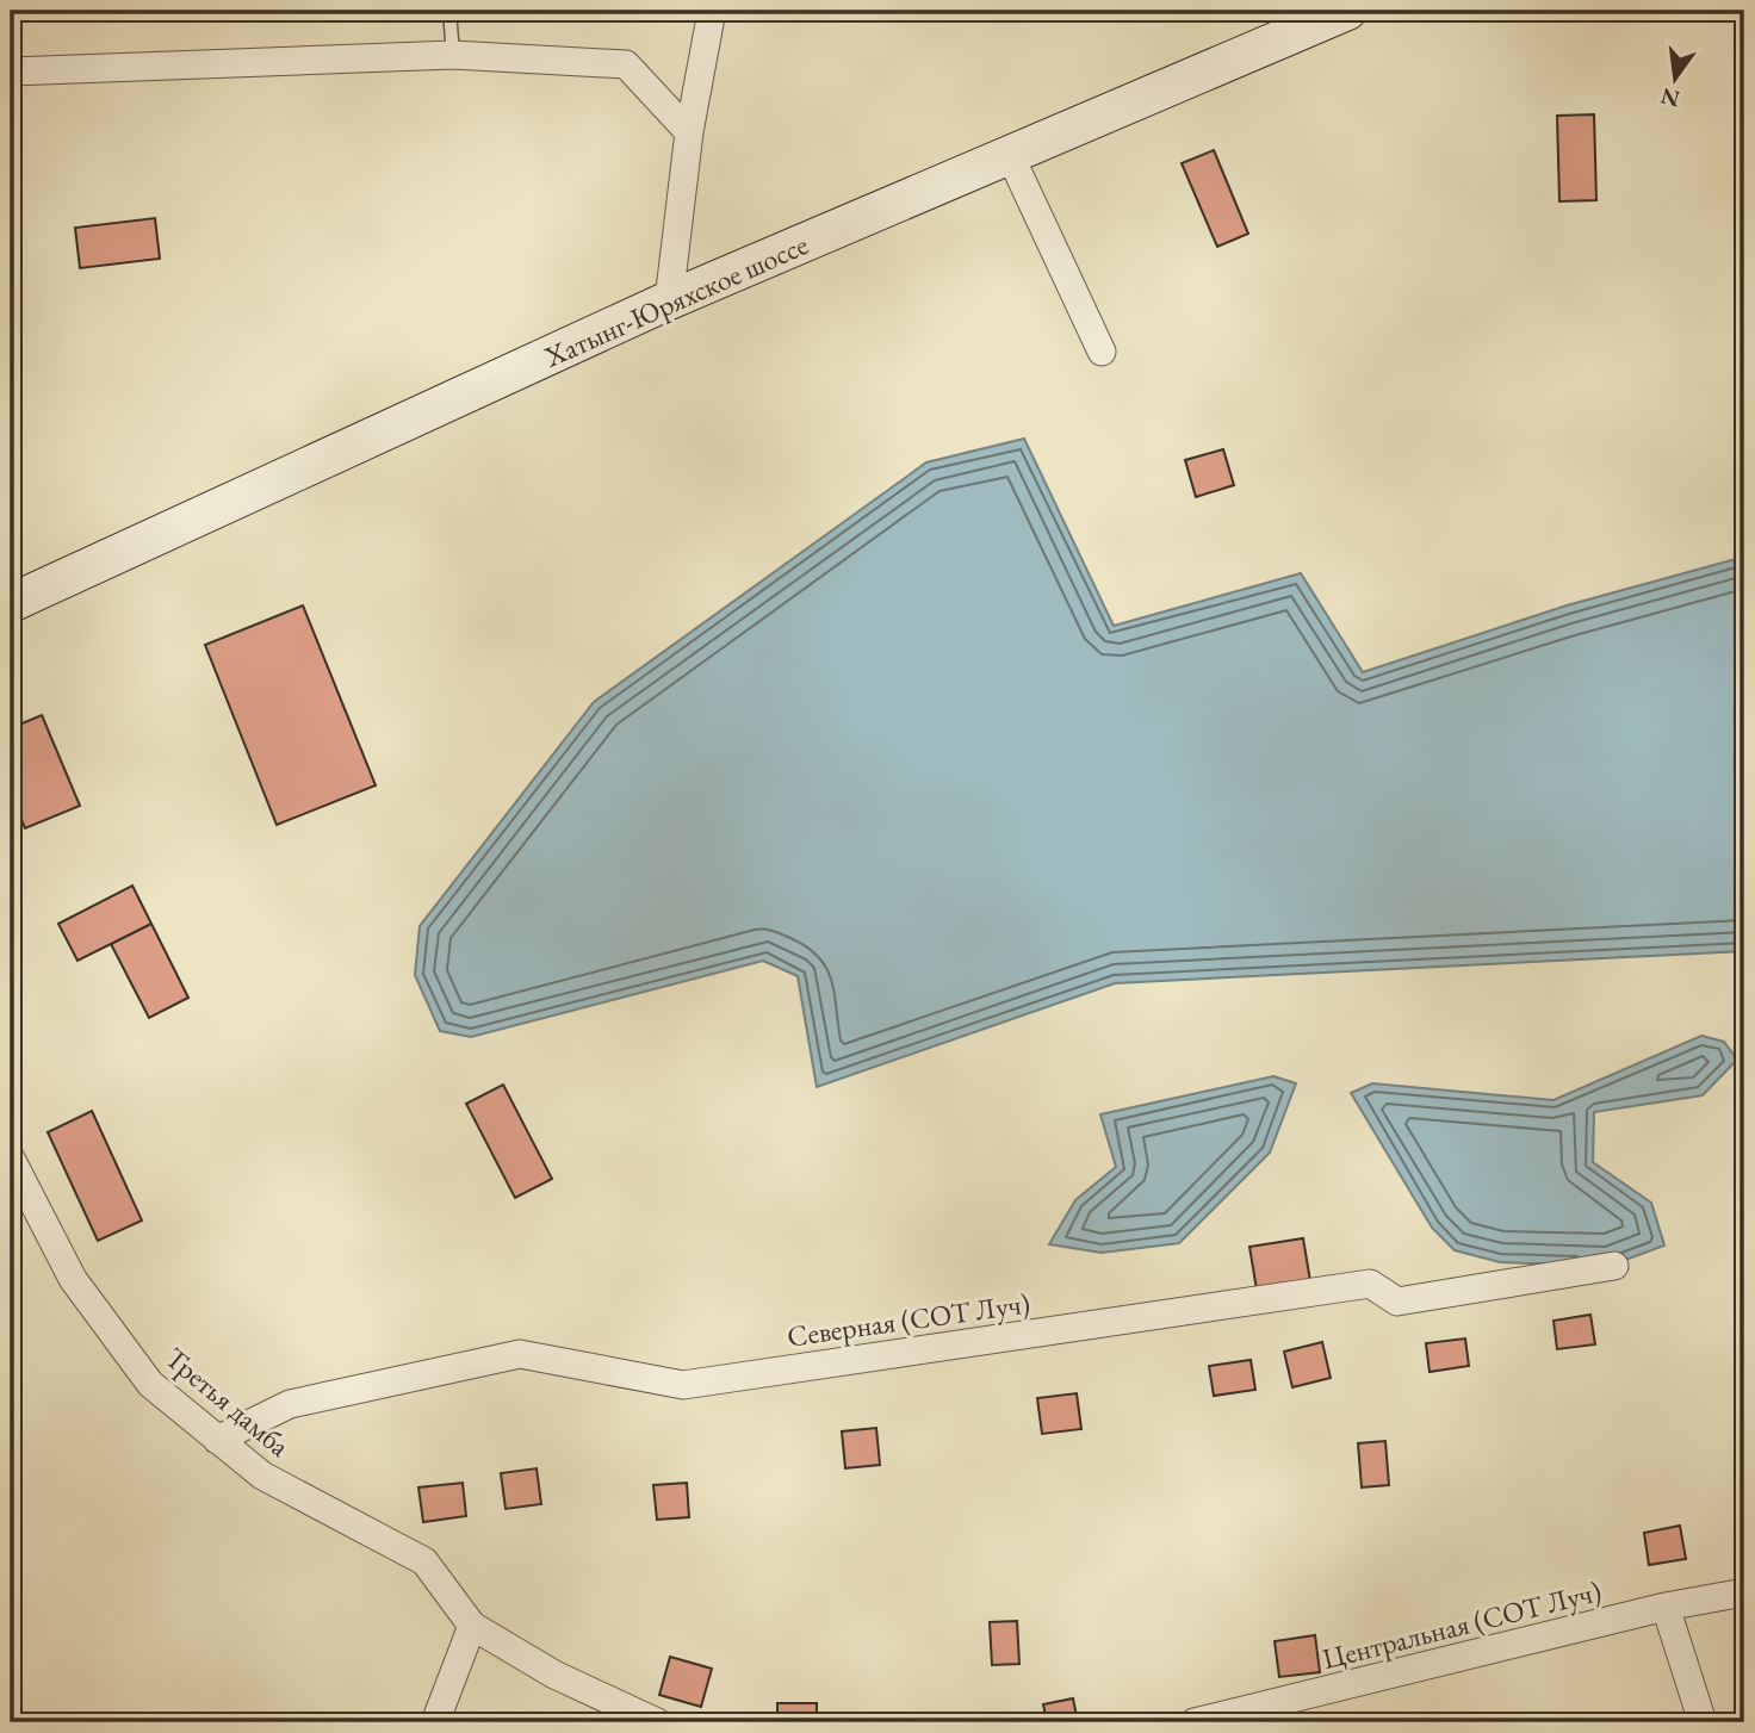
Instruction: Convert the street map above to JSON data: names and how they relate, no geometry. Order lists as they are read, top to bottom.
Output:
{
  "streets": {
    "main road": ["Хатынг-Юряхское шоссе"],
    "street": ["Северная (СОТ Луч)", "Третья дамба", "Центральная (СОТ Луч)"]
  },
  "crossings": [
    ["Северная (СОТ Луч)", "Третья дамба"]
  ],
  "north": "bottom"
}
